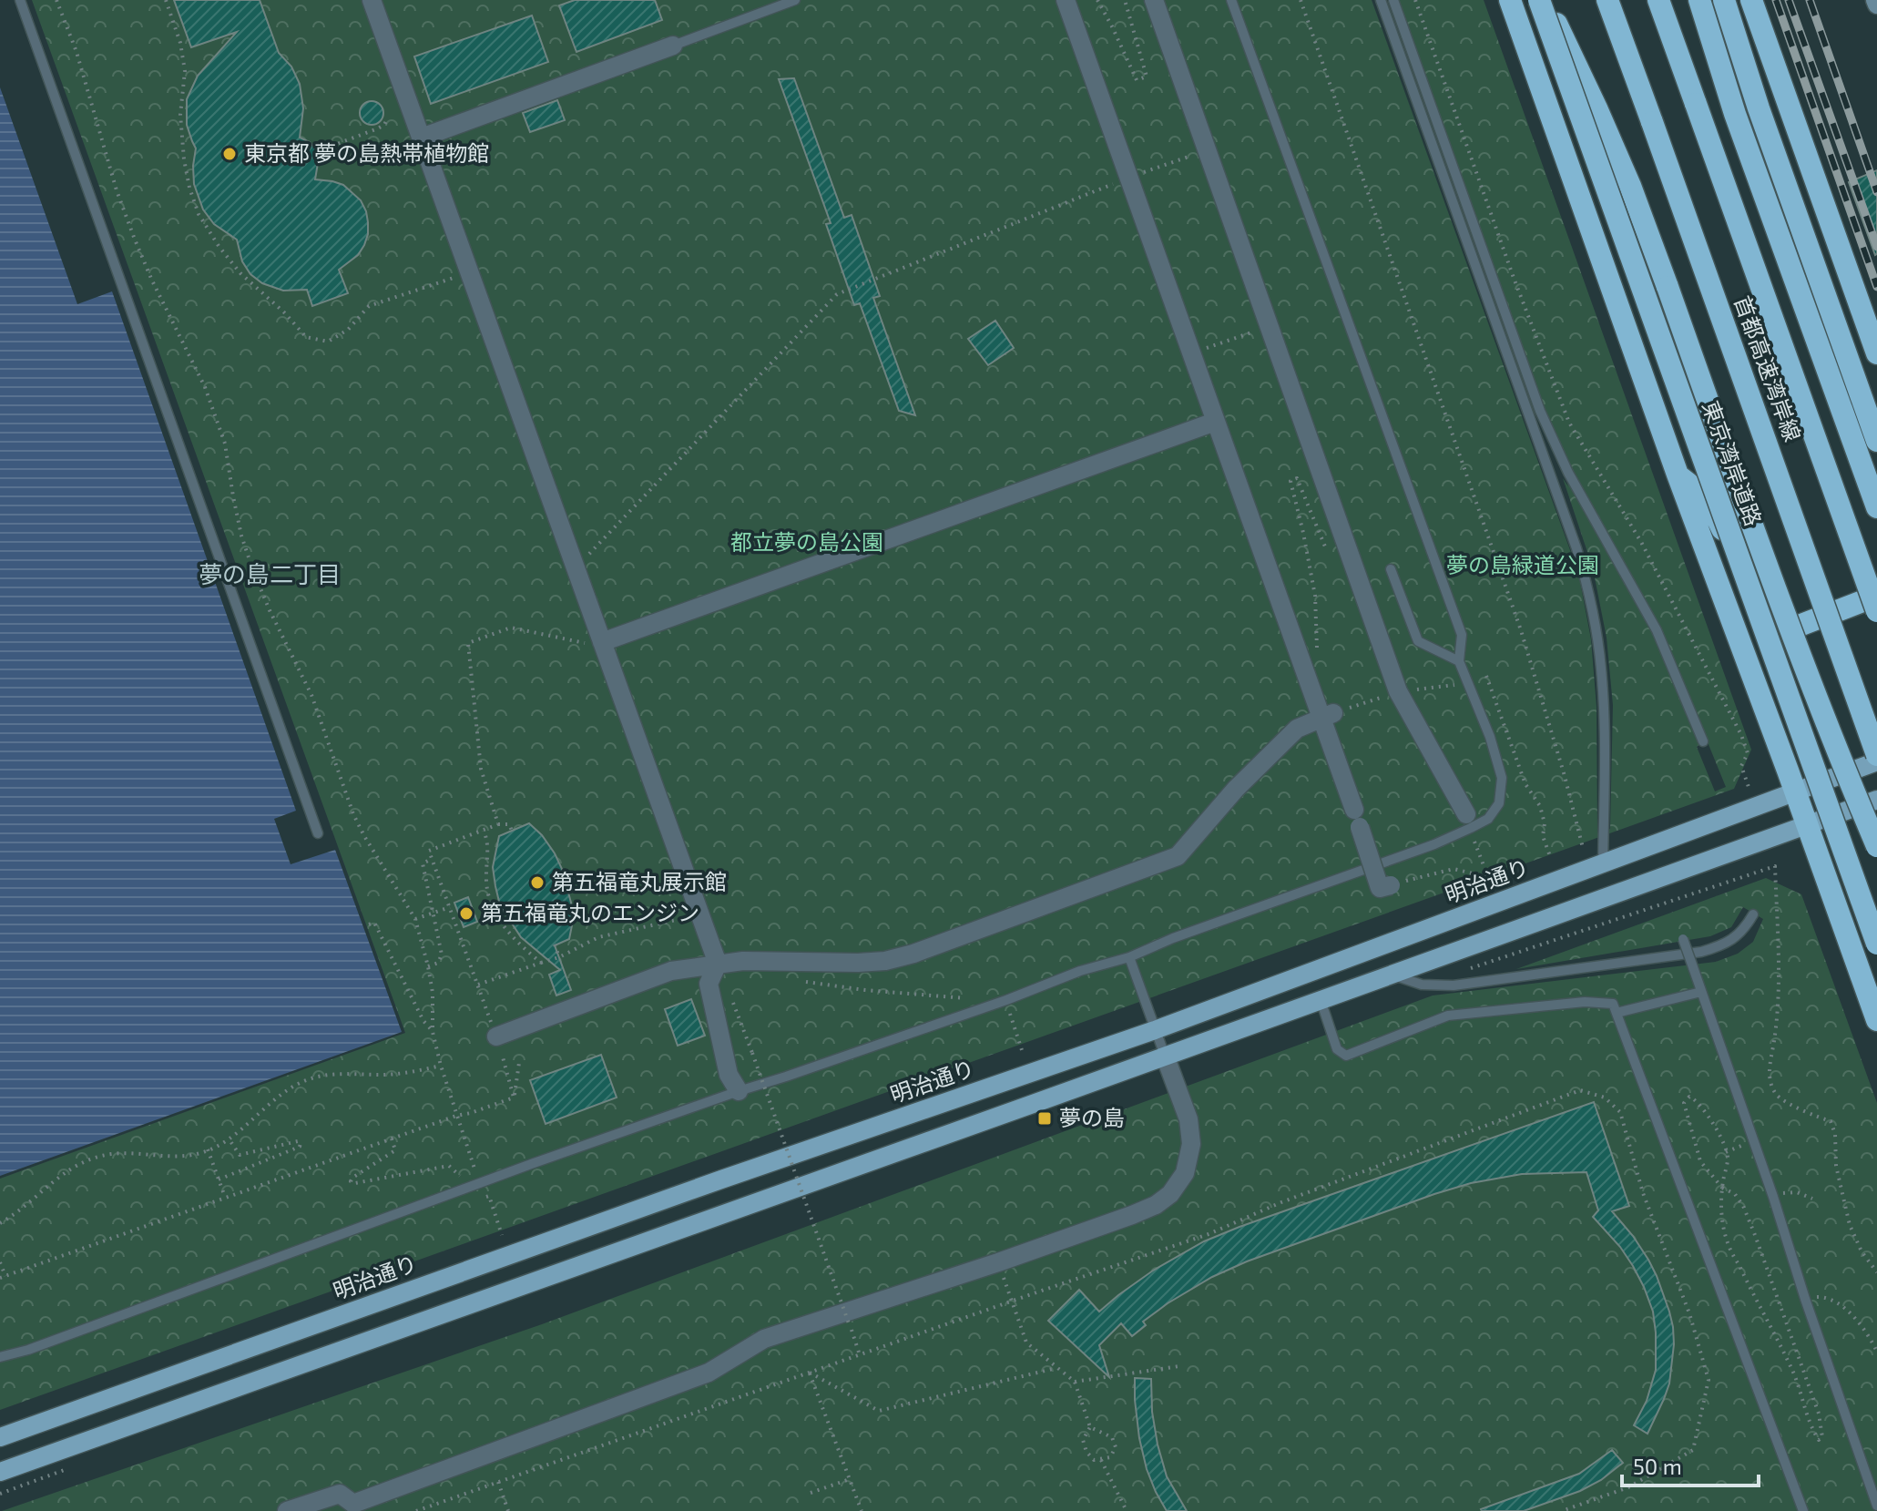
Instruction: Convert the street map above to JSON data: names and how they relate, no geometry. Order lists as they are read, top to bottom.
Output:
{
  "streets": {
    "highway": ["首都高速湾岸線", "東京湾岸道路"],
    "main road": ["明治通り"]
  },
  "districts": ["夢の島二丁目"],
  "parks": ["都立夢の島公園", "夢の島緑道公園"],
  "places": {
    "other": ["東京都 夢の島熱帯植物館", "第五福竜丸展示館", "第五福竜丸のエンジン"],
    "transit": ["夢の島"]
  },
  "scale_bar": "50 m"
}
